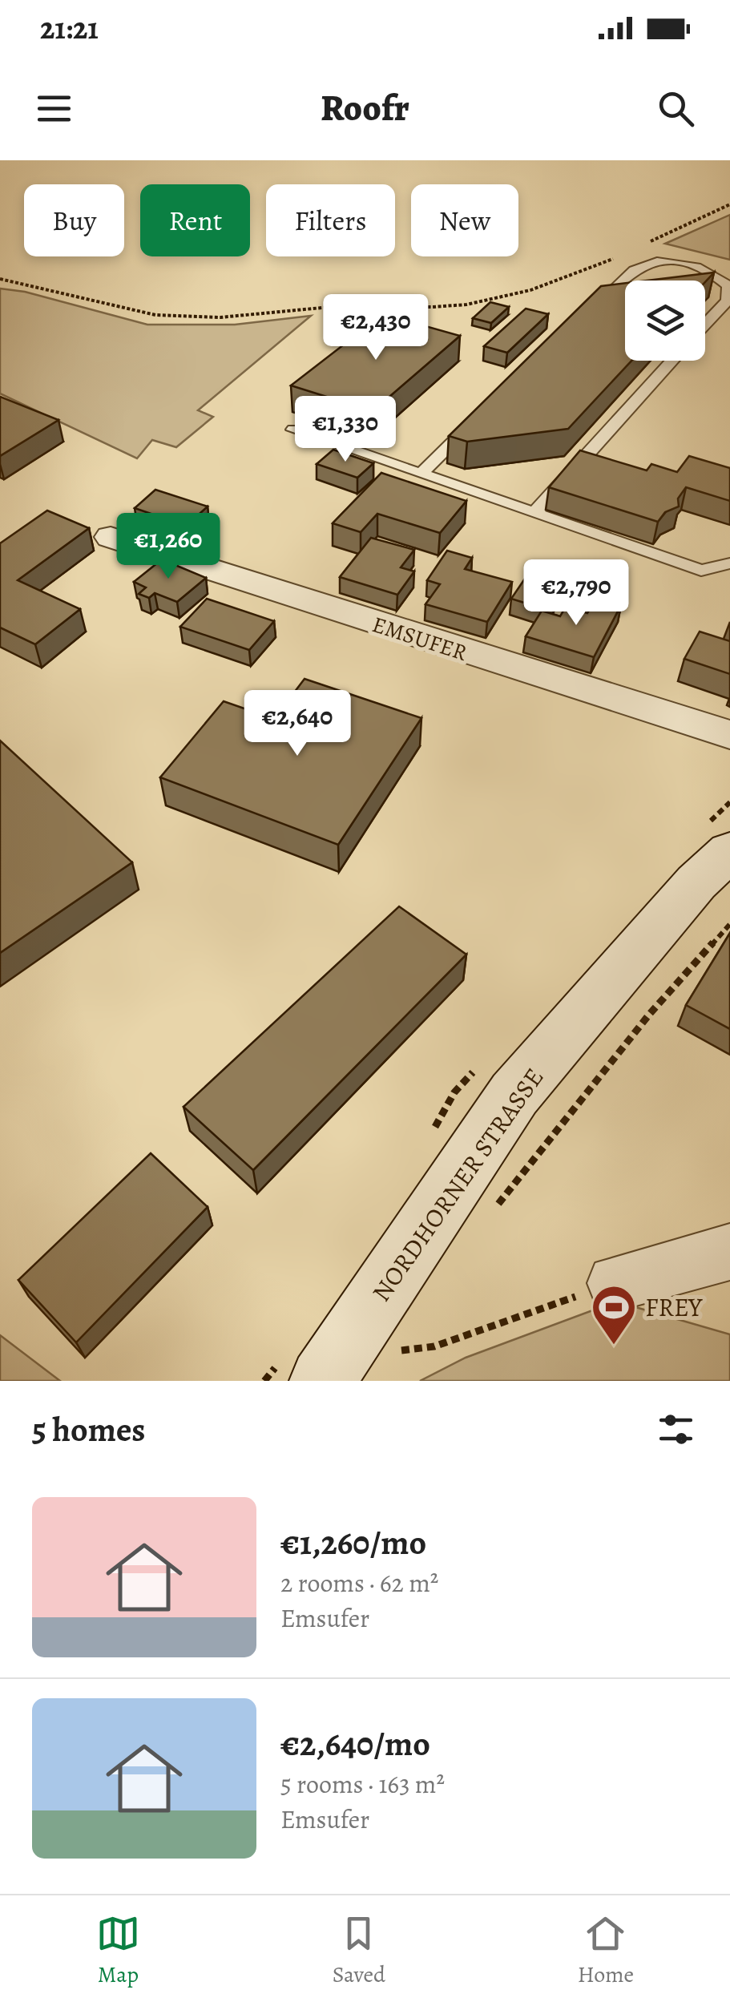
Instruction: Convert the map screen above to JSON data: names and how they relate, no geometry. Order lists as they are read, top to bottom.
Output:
{
  "streets": {
    "main road": ["NORDHORNER STRASSE"],
    "street": ["EMSUFER"]
  },
  "places": {
    "sports": ["FREY"]
  },
  "page": {
    "status": "21:21",
    "header": "Roofr",
    "chip": [
      "Buy",
      "Rent",
      "Filters",
      "New"
    ],
    "price": [
      "€2,430",
      "€1,330",
      "€1,260",
      "€2,790",
      "€2,640"
    ],
    "heading": "5 homes",
    "list": [
      {
        "name": "€1,260/mo",
        "note": "2 rooms · 62 m² · Emsufer"
      },
      {
        "name": "€2,640/mo",
        "note": "5 rooms · 163 m² · Emsufer"
      }
    ],
    "tabs": ["Map", "Saved", "Home"]
  }
}
